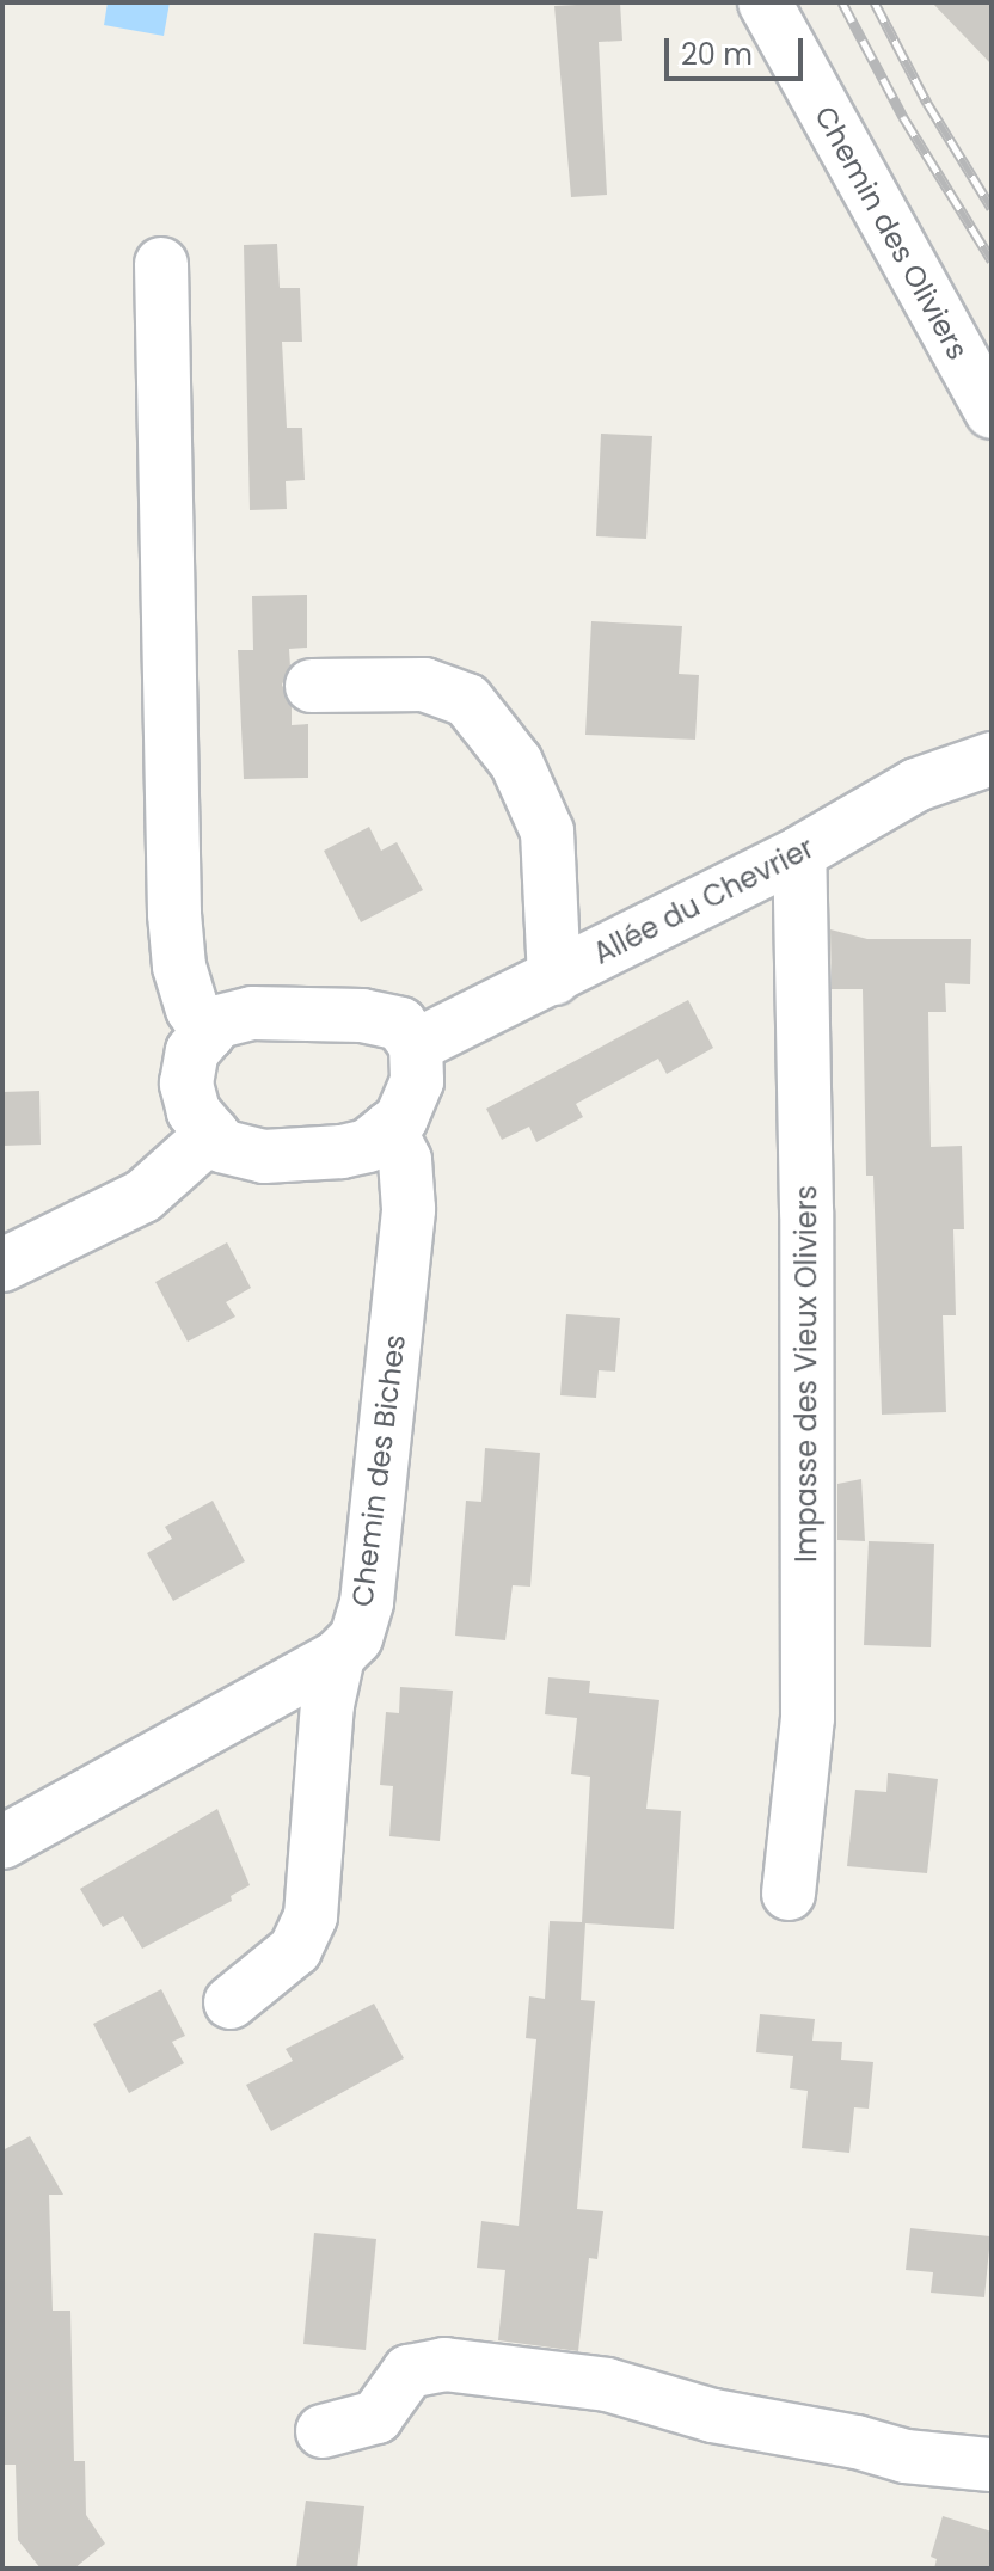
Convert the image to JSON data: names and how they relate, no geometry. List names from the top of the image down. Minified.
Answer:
{"streets":{"street":["Chemin des Oliviers","Allée du Chevrier","Impasse des Vieux Oliviers","Chemin des Biches"]},"crossings":[["Allée du Chevrier","Impasse des Vieux Oliviers"],["Allée du Chevrier","Chemin des Biches"]],"scale_bar":"20 m"}
